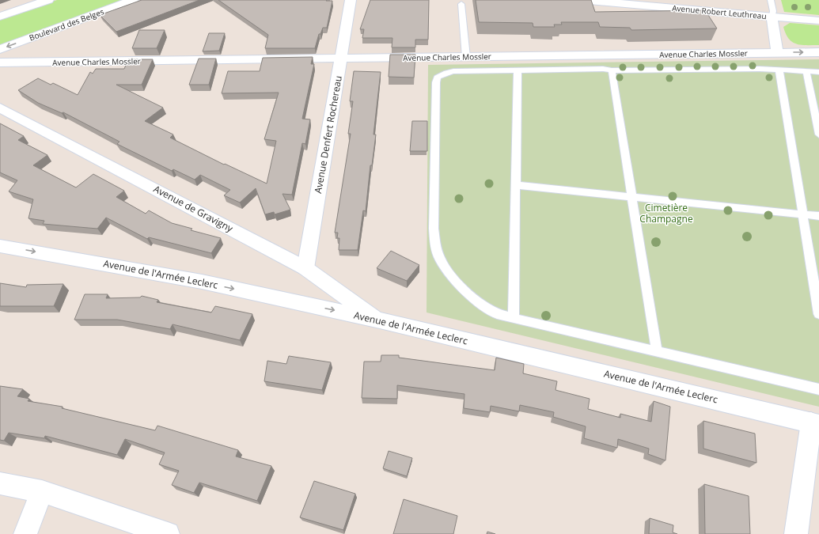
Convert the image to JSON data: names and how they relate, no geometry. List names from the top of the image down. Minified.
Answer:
{"streets":{"street":["Avenue Robert Leuthreau","Boulevard des Belges","Avenue Charles Mossler","Avenue Denfert Rochereau","Avenue de Gravigny","Avenue de l'Armée Leclerc"]},"crossings":[["Avenue Charles Mossler","Avenue Denfert Rochereau"],["Avenue Denfert Rochereau","Avenue de Gravigny"],["Avenue de Gravigny","Avenue de l'Armée Leclerc"]],"one_way":["Avenue de l'Armée Leclerc"],"parks":["Cimetière Champagne"]}
